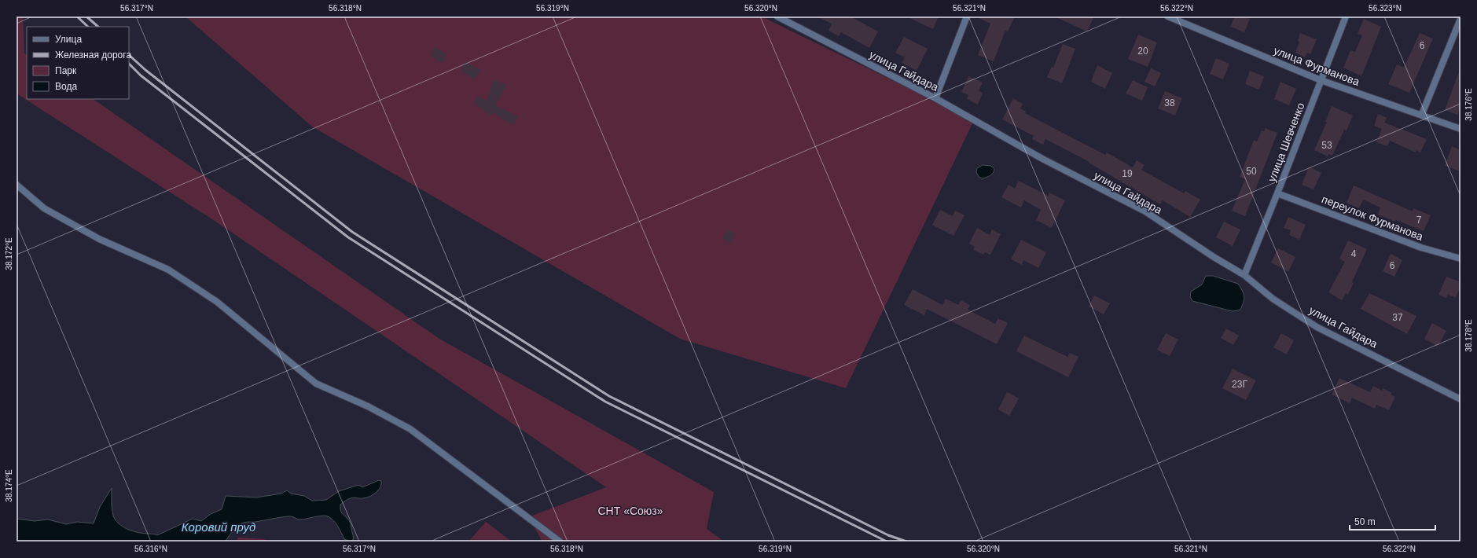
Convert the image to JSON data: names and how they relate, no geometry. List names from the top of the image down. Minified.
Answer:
{"streets":{"street":["улица Фурманова","улица Гайдара","улица Шевченко","переулок Фурманова"]},"crossings":[["улица Фурманова","улица Шевченко"],["улица Гайдара","улица Шевченко"],["улица Шевченко","переулок Фурманова"]],"water":["Коровий пруд"],"parks":["СНТ «Союз»"],"house_numbers":["6","20","38","53","50","19","7","4","6","37","23Г"],"legend":["Улица","Железная дорога","Парк","Вода"],"scale_bar":"50 m","coordinates":["56.317°N","56.318°N","56.319°N","56.320°N","56.321°N","56.322°N","56.323°N","38.176°E","38.172°E","38.178°E","38.174°E","56.316°N"]}
